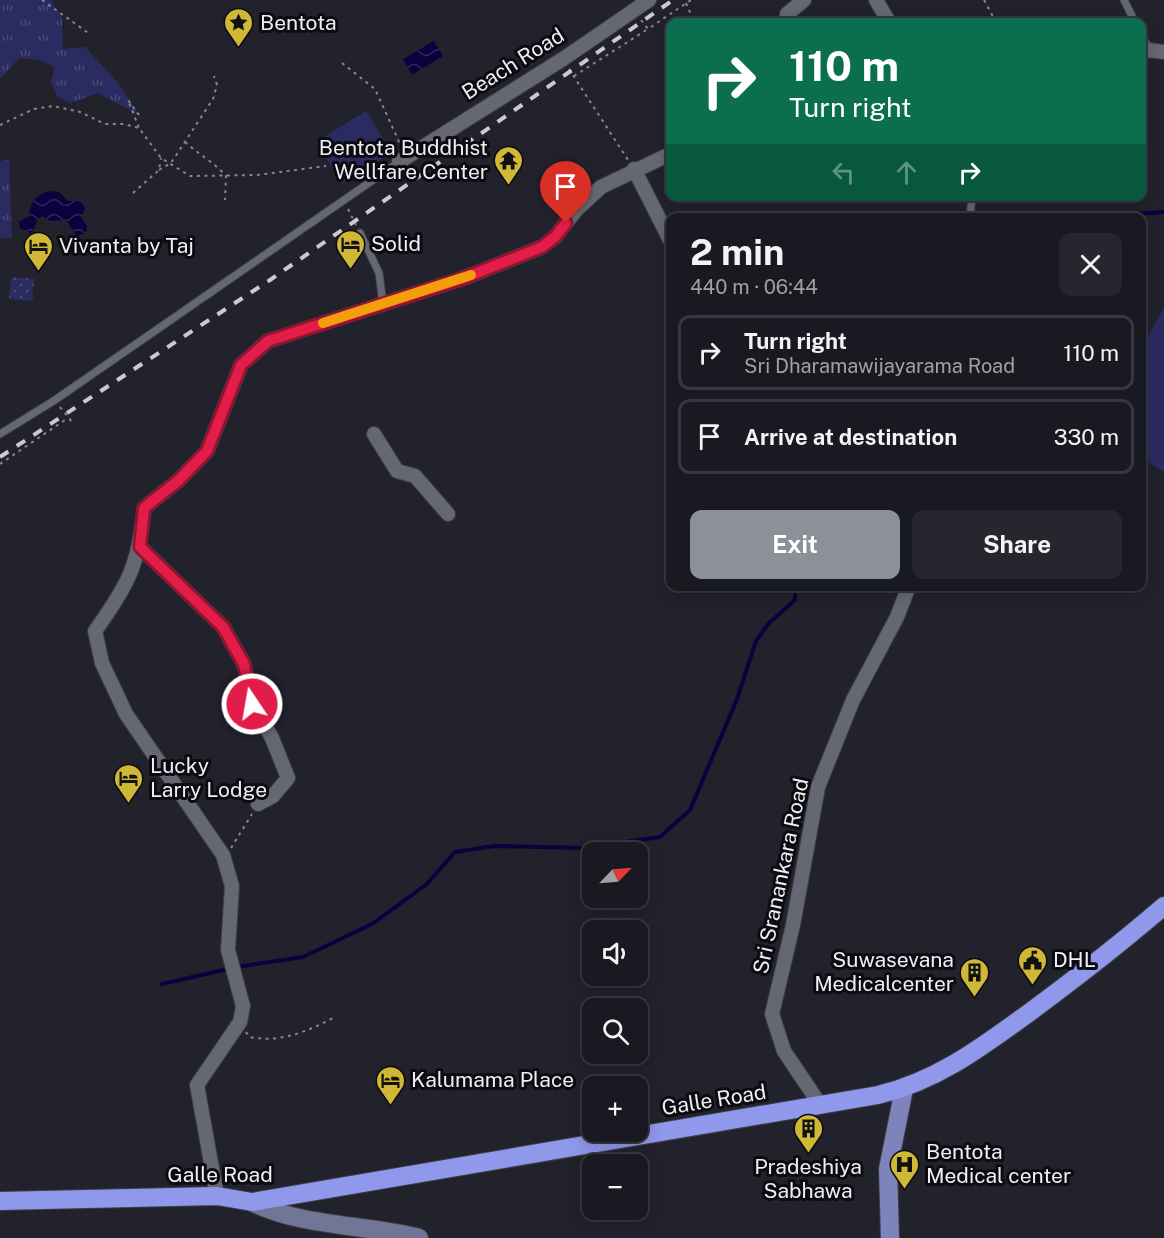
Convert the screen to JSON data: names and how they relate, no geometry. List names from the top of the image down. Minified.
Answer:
{"streets":{"highway":["Galle Road"],"street":["Beach Road","Sri Sranankara Road"]},"crossings":[["Sri Sranankara Road","Galle Road"]],"places":{"place":["Bentota"],"temple":["Bentota Buddhist Wellfare Center"],"hotel":["Solid","Vivanta by Taj","Lucky Larry Lodge","Kalumama Place"],"public building":["DHL"],"building":["Suwasevana Medicalcenter","Pradeshiya Sabhawa"],"hospital":["Bentota Medical center"]},"north":"top right","page":{"turn":["110 m","Turn right"],"heading":["2 min","440 m · 06:44"],"list":[{"name":"Turn right","note":"Sri Dharamawijayarama Road","value":"110 m"},{"name":"Arrive at destination","value":"330 m"}],"buttons":["Exit","Share"],"map_buttons":["+","−"]}}
